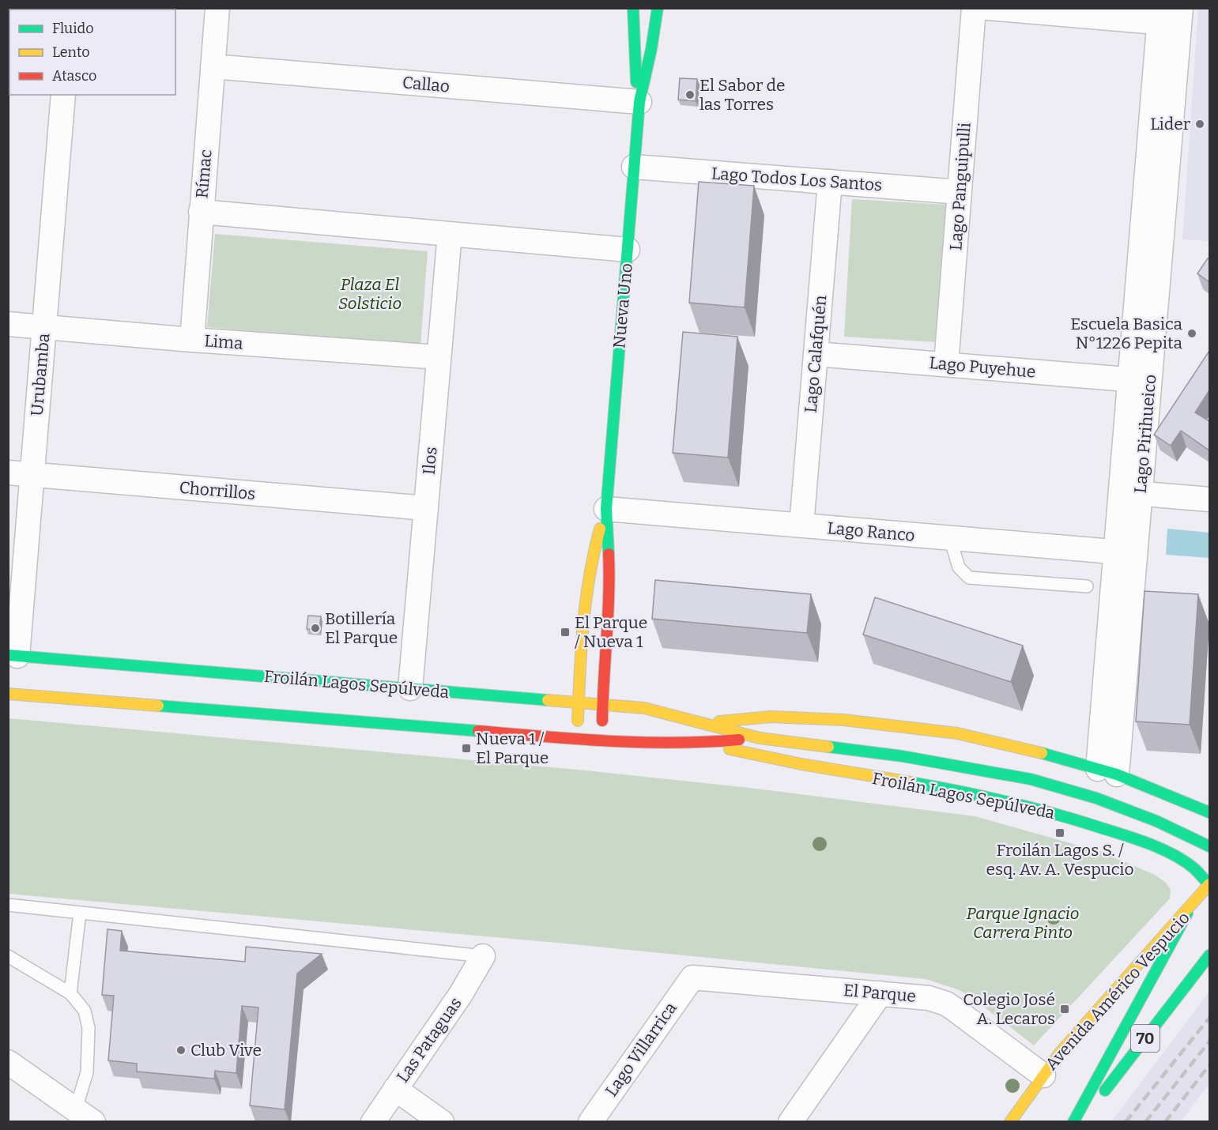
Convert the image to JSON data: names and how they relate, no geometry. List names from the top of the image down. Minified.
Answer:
{"streets":{"main road":["Nueva Uno","Froilán Lagos Sepúlveda","Avenida Américo Vespucio","70"],"street":["Callao","Rímac","Lago Todos Los Santos","Lago Panguipulli","Lima","Lago Calafquén","Lago Puyehue","Urubamba","Lago Pirihueico","Ilos","Chorrillos","Lago Ranco","El Parque","Las Pataguas","Lago Villarrica"]},"crossings":[["Callao","Rímac"],["Callao","Nueva Uno"],["Rímac","Lima"],["Lago Todos Los Santos","Lago Panguipulli"],["Lago Todos Los Santos","Nueva Uno"],["Lago Todos Los Santos","Lago Calafquén"],["Lago Panguipulli","Lago Puyehue"],["Nueva Uno","Lago Ranco"],["Nueva Uno","Froilán Lagos Sepúlveda"],["Lima","Urubamba"],["Lima","Ilos"],["Lago Calafquén","Lago Puyehue"],["Lago Calafquén","Lago Ranco"],["Lago Puyehue","Lago Pirihueico"],["Urubamba","Chorrillos"],["Urubamba","Froilán Lagos Sepúlveda"],["Lago Pirihueico","Lago Ranco"],["Lago Pirihueico","Froilán Lagos Sepúlveda"],["Ilos","Chorrillos"],["Ilos","Froilán Lagos Sepúlveda"],["Froilán Lagos Sepúlveda","Avenida Américo Vespucio"],["Avenida Américo Vespucio","El Parque"],["El Parque","Lago Villarrica"]],"parks":["Plaza El Solsticio","Parque Ignacio Carrera Pinto"],"places":{"other":["El Sabor de las Torres","Lider","Escuela Basica N°1226 Pepita","Botillería El Parque","Club Vive"],"transit":["El Parque / Nueva 1","Nueva 1 / El Parque","Froilán Lagos S. / esq. Av. A. Vespucio","Colegio José A. Lecaros"]},"legend":["Fluido","Lento","Atasco"]}
